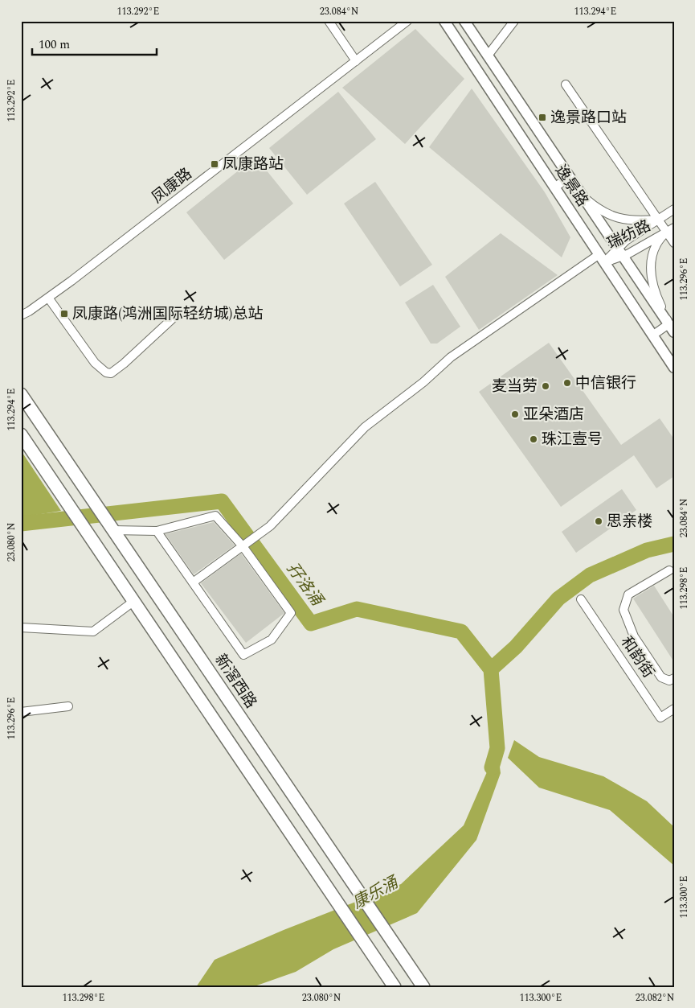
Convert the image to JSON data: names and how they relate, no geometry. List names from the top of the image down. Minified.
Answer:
{"streets":{"highway":["新滘西路"],"main road":["逸景路"],"street":["凤康路","瑞纺路","和韵街"]},"crossings":[["逸景路","瑞纺路"]],"water":["孖洛涌","康乐涌"],"places":{"transit":["逸景路口站","凤康路站","凤康路(鸿洲国际轻纺城)总站"],"other":["中信银行","麦当劳","亚朵酒店","珠江壹号","思亲楼"]},"scale_bar":"100 m","coordinates":["113.292°E","23.084°N","113.294°E","113.296°E","23.080°N","113.298°E","113.300°E","23.082°N"]}
